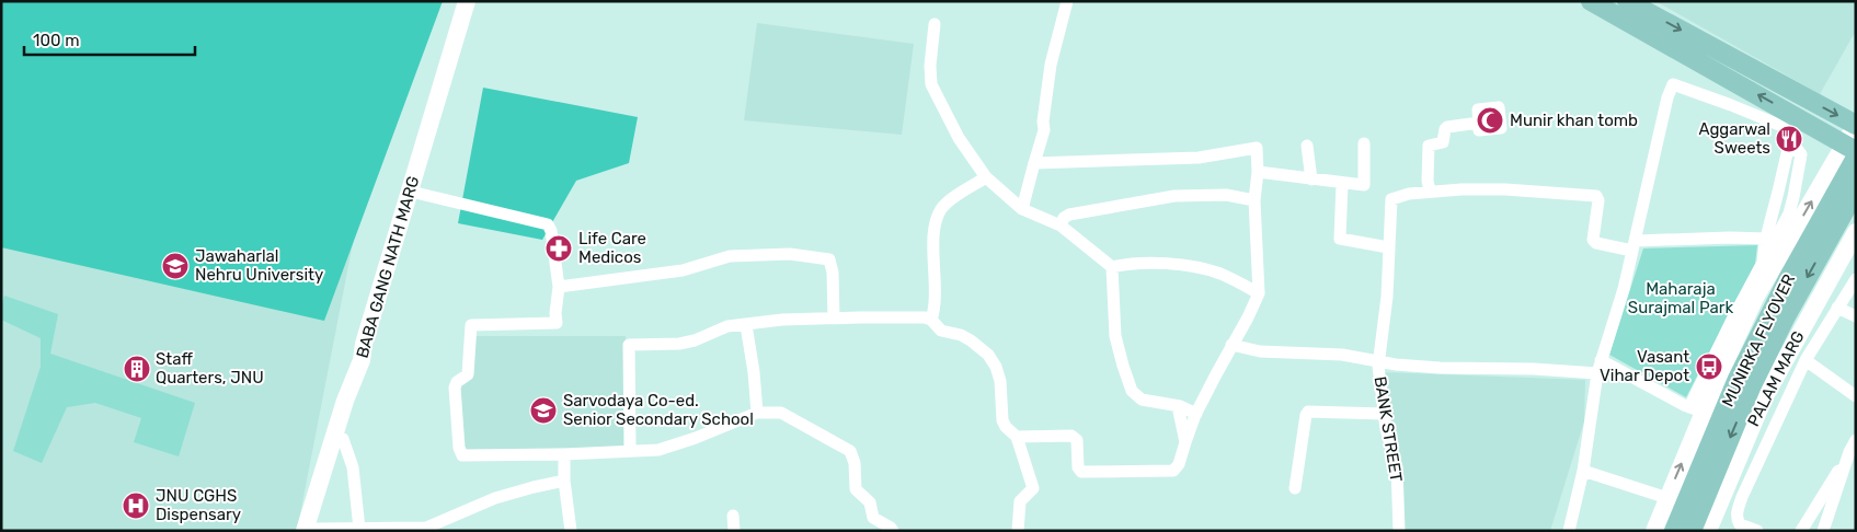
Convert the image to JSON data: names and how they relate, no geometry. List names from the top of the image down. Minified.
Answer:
{"streets":{"main road":["MUNIRKA FLYOVER"],"street":["BABA GANG NATH MARG","PALAM MARG","BANK STREET"]},"parks":["Maharaja Surajmal Park"],"places":{"mosque":["Munir khan tomb"],"restaurant":["Aggarwal Sweets"],"pharmacy":["Life Care Medicos"],"school or university":["Jawaharlal Nehru University","Sarvodaya Co-ed. Senior Secondary School"],"bus stop":["Vasant Vihar Depot"],"building":["Staff Quarters, JNU"],"hospital":["JNU CGHS Dispensary"]},"scale_bar":"100 m"}
